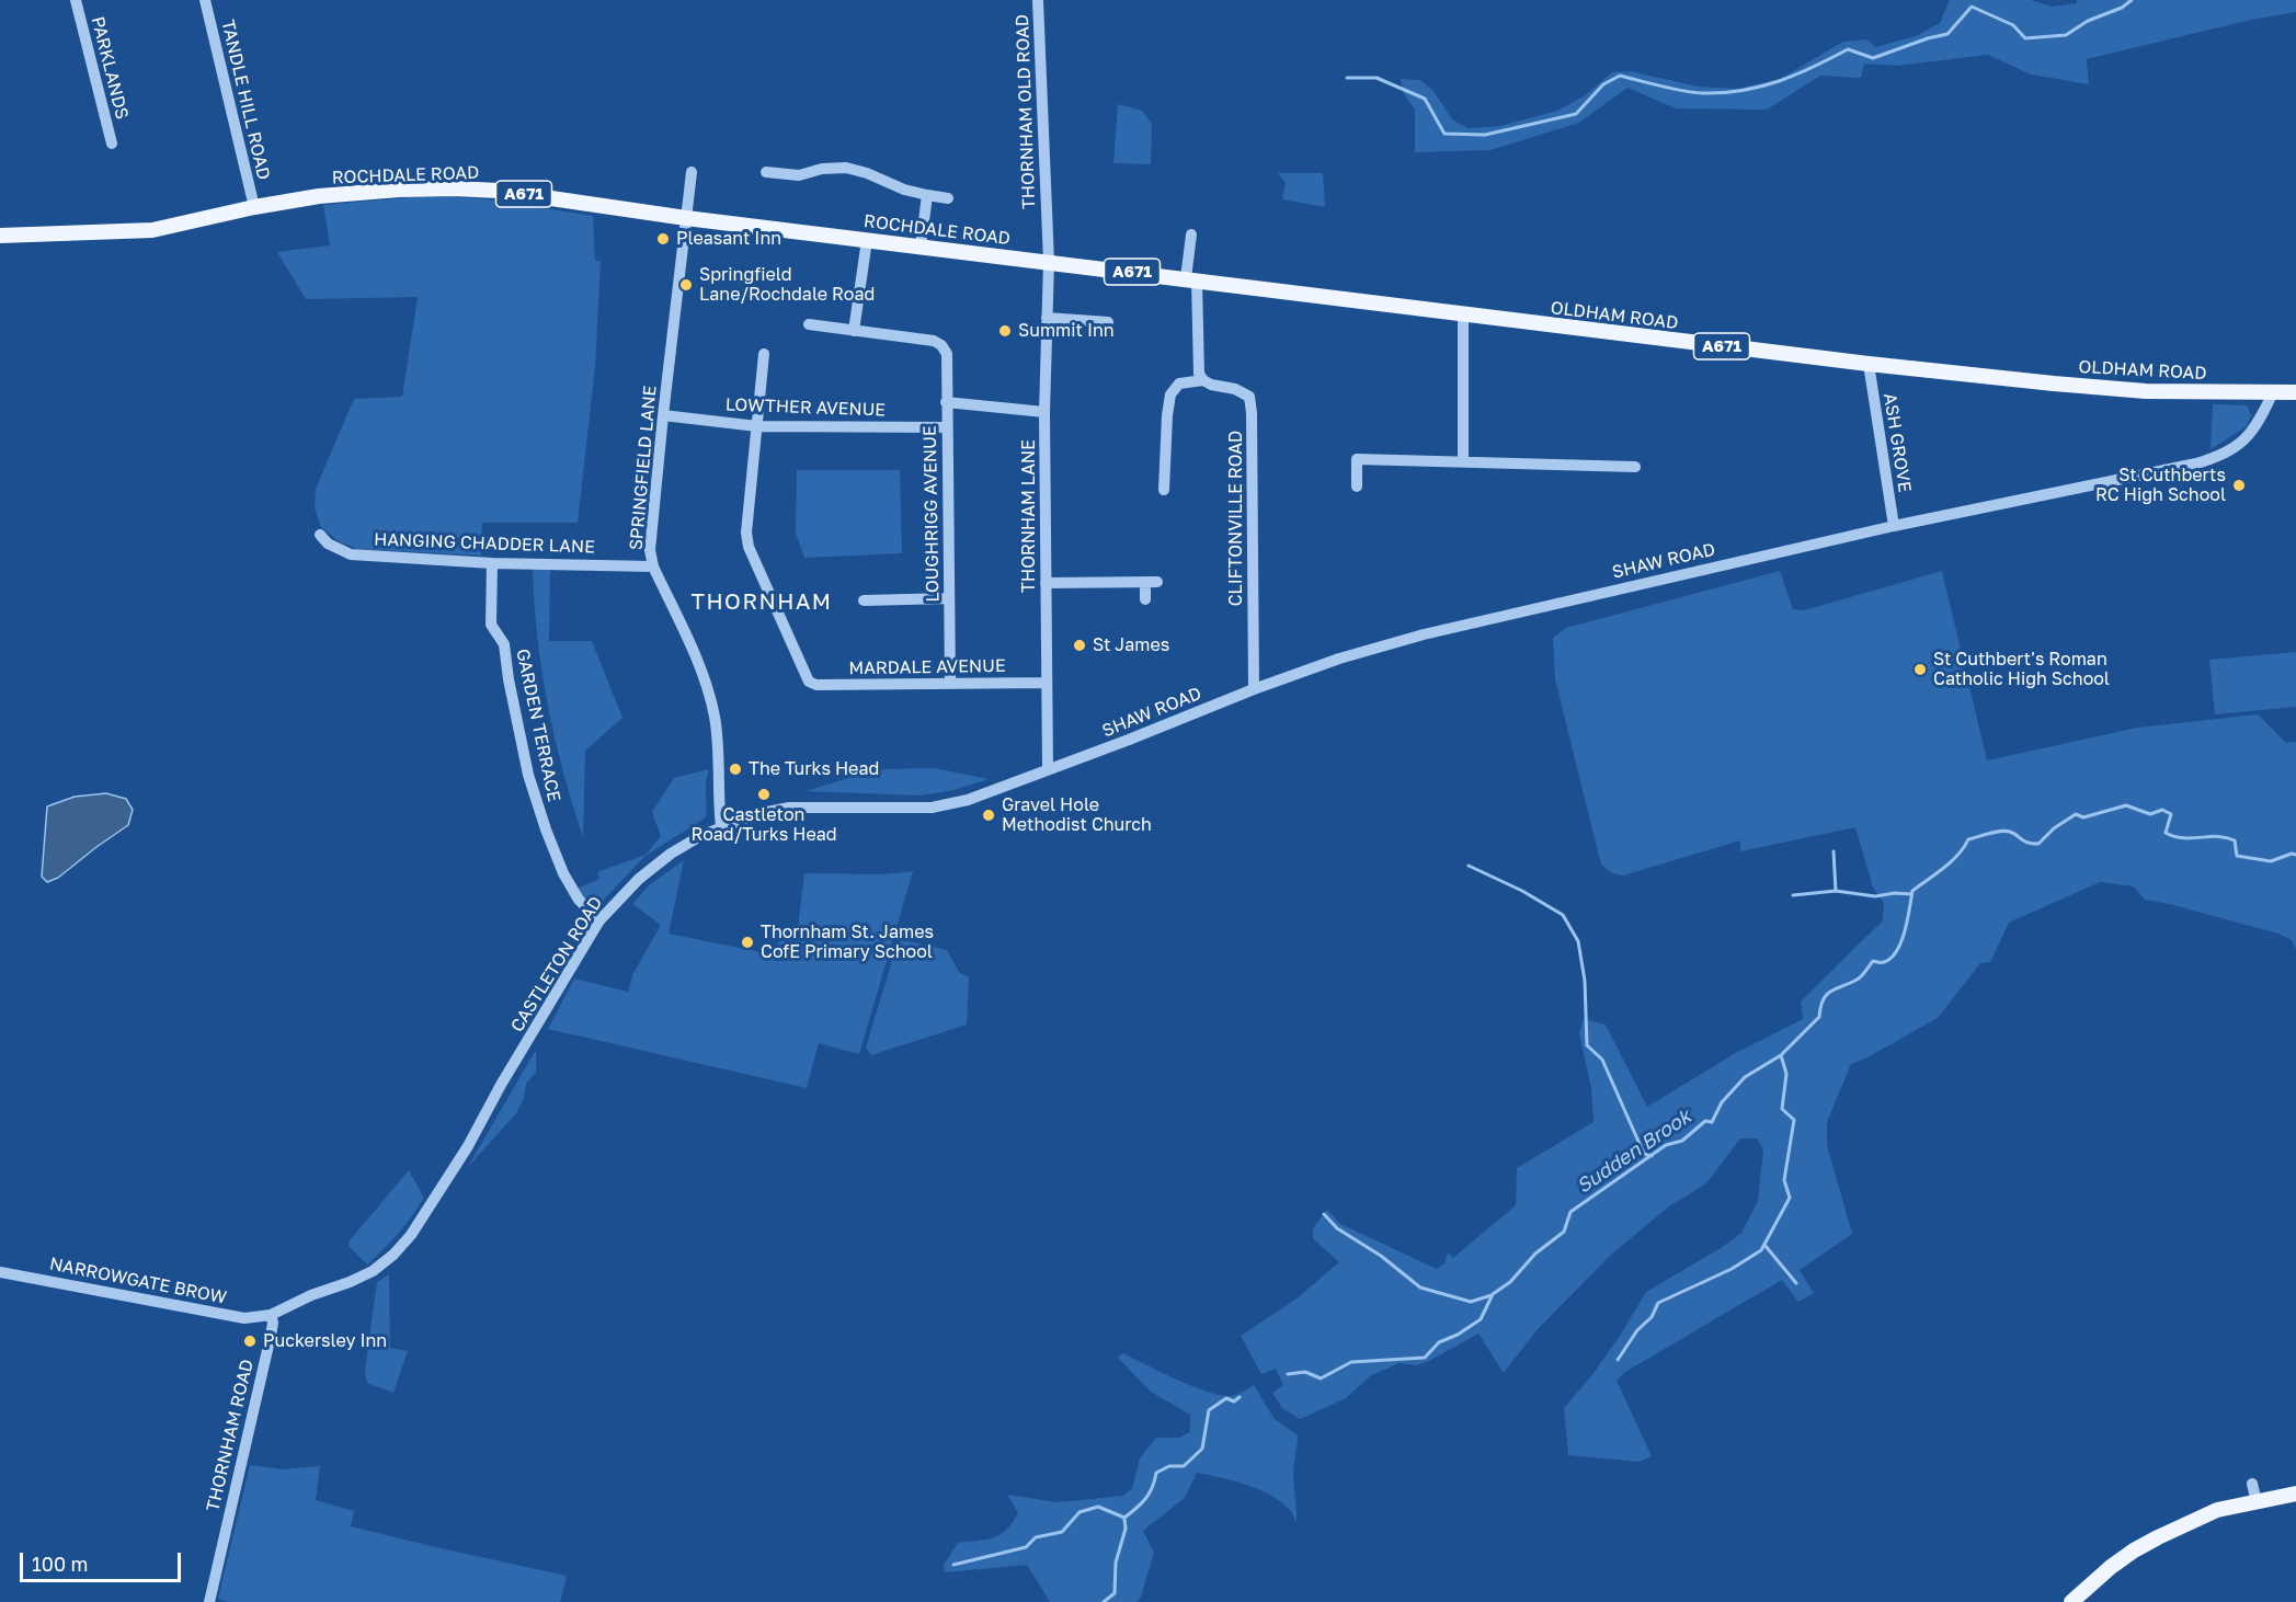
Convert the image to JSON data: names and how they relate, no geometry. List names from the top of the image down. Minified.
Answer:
{"streets":{"main road":["ROCHDALE ROAD","A671","OLDHAM ROAD"],"street":["PARKLANDS","TANDLE HILL ROAD","THORNHAM OLD ROAD","LOWTHER AVENUE","ASH GROVE","SPRINGFIELD LANE","LOUGHRIGG AVENUE","THORNHAM LANE","CLIFTONVILLE ROAD","HANGING CHADDER LANE","SHAW ROAD","MARDALE AVENUE","GARDEN TERRACE","CASTLETON ROAD","NARROWGATE BROW","THORNHAM ROAD"]},"crossings":[["TANDLE HILL ROAD","ROCHDALE ROAD"],["THORNHAM OLD ROAD","ROCHDALE ROAD"],["THORNHAM OLD ROAD","OLDHAM ROAD"],["THORNHAM OLD ROAD","THORNHAM LANE"],["ROCHDALE ROAD","OLDHAM ROAD"],["ROCHDALE ROAD","SPRINGFIELD LANE"],["ROCHDALE ROAD","THORNHAM LANE"],["OLDHAM ROAD","ASH GROVE"],["OLDHAM ROAD","THORNHAM LANE"],["OLDHAM ROAD","SHAW ROAD"],["LOWTHER AVENUE","SPRINGFIELD LANE"],["LOWTHER AVENUE","LOUGHRIGG AVENUE"],["LOWTHER AVENUE","MARDALE AVENUE"],["ASH GROVE","SHAW ROAD"],["SPRINGFIELD LANE","HANGING CHADDER LANE"],["SPRINGFIELD LANE","CASTLETON ROAD"],["LOUGHRIGG AVENUE","MARDALE AVENUE"],["THORNHAM LANE","SHAW ROAD"],["THORNHAM LANE","MARDALE AVENUE"],["THORNHAM LANE","CASTLETON ROAD"],["CLIFTONVILLE ROAD","SHAW ROAD"],["HANGING CHADDER LANE","GARDEN TERRACE"],["SHAW ROAD","CASTLETON ROAD"],["GARDEN TERRACE","CASTLETON ROAD"],["CASTLETON ROAD","NARROWGATE BROW"],["CASTLETON ROAD","THORNHAM ROAD"],["NARROWGATE BROW","THORNHAM ROAD"]],"districts":["THORNHAM"],"water":["Sudden Brook"],"places":["Pleasant Inn","Springfield Lane/Rochdale Road","Summit Inn","St Cuthberts RC High School","St James","St Cuthbert's Roman Catholic High School","The Turks Head","Castleton Road/Turks Head","Gravel Hole Methodist Church","Thornham St. James CofE Primary School","Puckersley Inn"],"scale_bar":"100 m"}
